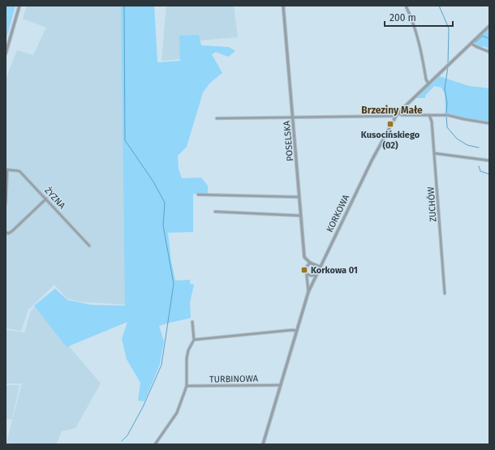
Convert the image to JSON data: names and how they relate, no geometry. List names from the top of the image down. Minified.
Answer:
{"streets":{"street":["POSELSKA","ŻYZNA","ZUCHÓW","KORKOWA","TURBINOWA"]},"crossings":[["POSELSKA","KORKOWA"],["KORKOWA","TURBINOWA"]],"districts":["Brzeziny Małe"],"places":{"transit":["Kusocińskiego (02)","Korkowa 01"]},"scale_bar":"200 m"}
